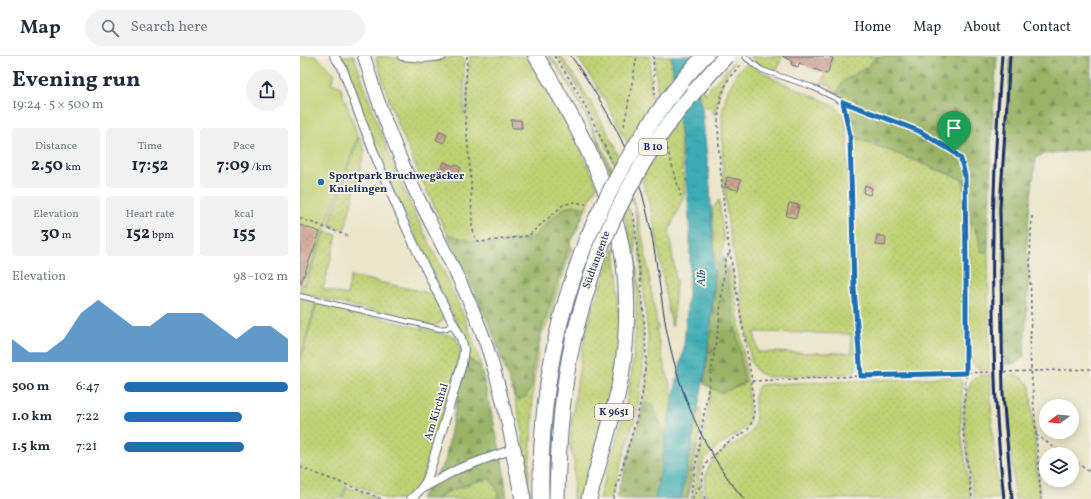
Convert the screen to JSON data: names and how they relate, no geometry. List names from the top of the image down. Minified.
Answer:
{"streets":{"highway":["B 10","Südtangente","K 9651"],"street":["Am Kirchtal"]},"water":["Alb"],"places":["Sportpark Bruchwegäcker Knielingen"],"north":"left","page":{"header":"Map","search":"Search here","nav":["Home","Map","About","Contact"],"heading":["Evening run","19:24 · 5 × 500 m"],"stats":[["Distance","2.50 km"],["Time","17:52"],["Pace","7:09 /km"],["Elevation","30 m"],["Heart rate","152 bpm"],["kcal","155"]],"chart":["Elevation","98–102 m"],"list":[{"name":"500 m","note":"6:47"},{"name":"1.0 km","note":"7:22"},{"name":"1.5 km","note":"7:21"}]}}
